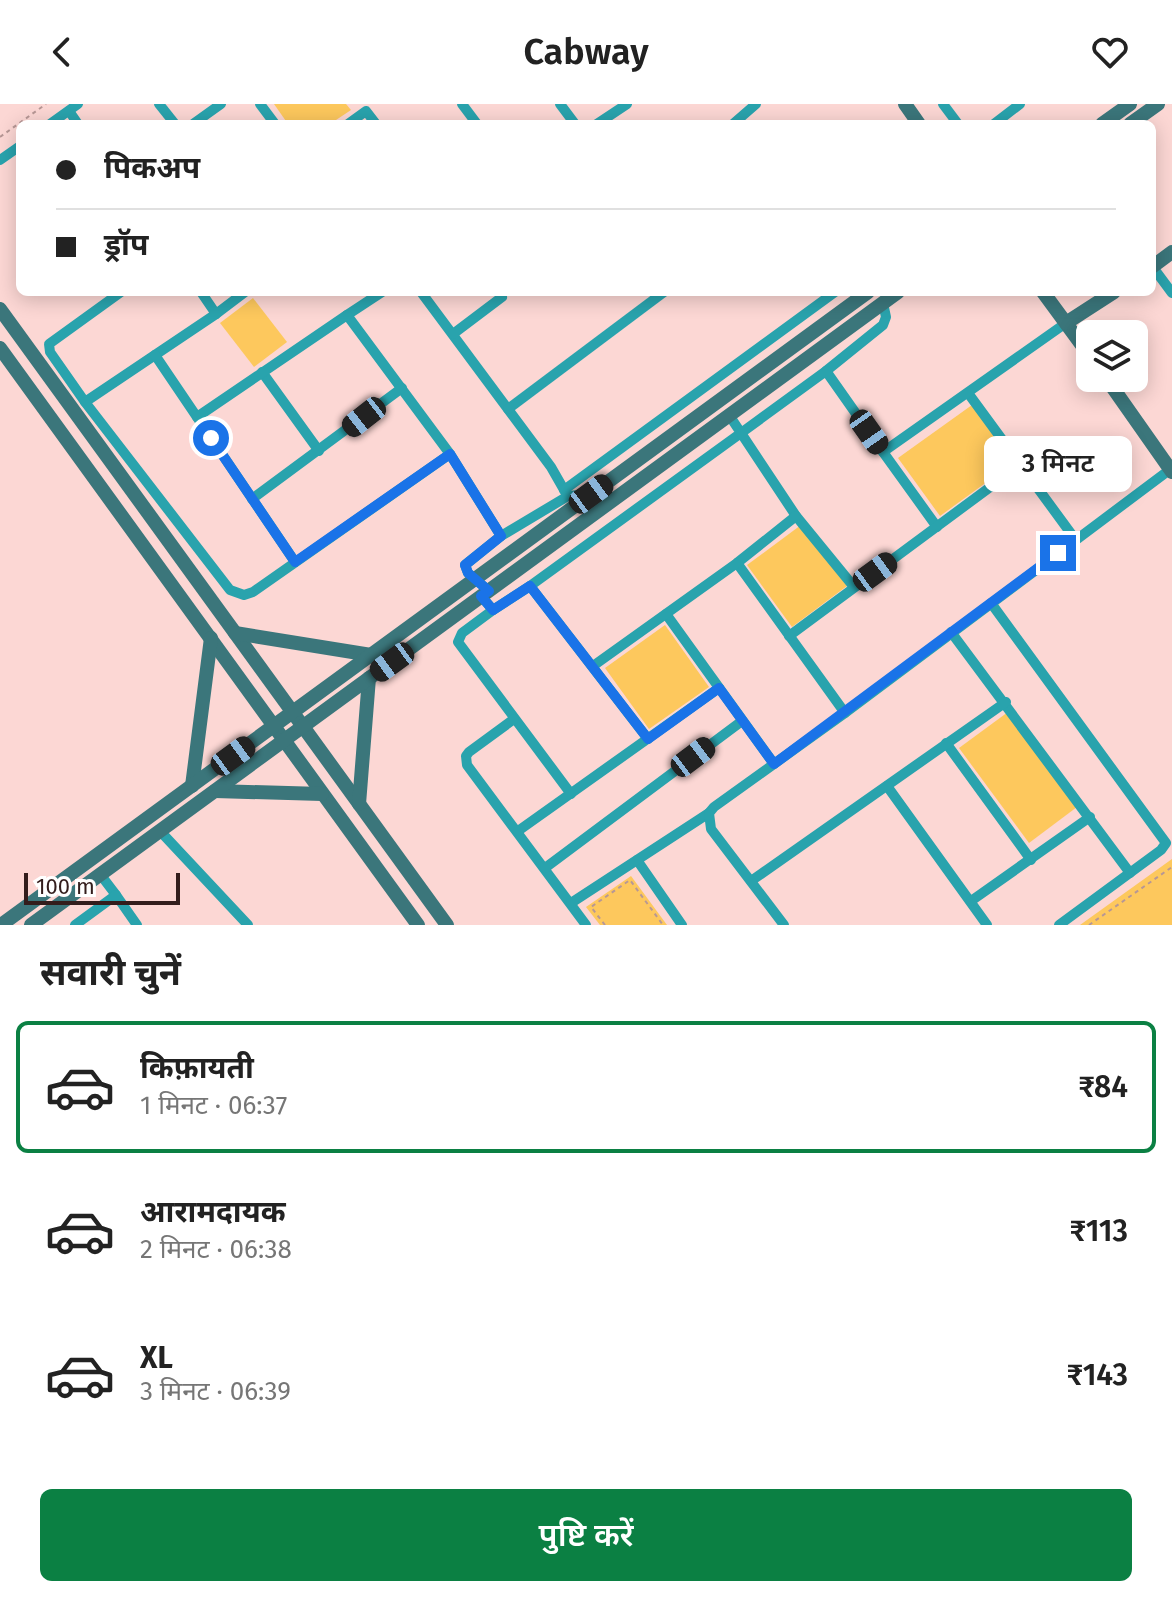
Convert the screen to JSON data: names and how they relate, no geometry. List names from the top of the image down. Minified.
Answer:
{"scale_bar":"100 m","page":{"header":"Cabway","banner":["पिकअप","ड्रॉप"],"bubble":"3 मिनट","scale":"100 m","heading":"सवारी चुनें","list":[{"name":"किफ़ायती","note":"1 मिनट · 06:37","value":"₹84"},{"name":"आरामदायक","note":"2 मिनट · 06:38","value":"₹113"},{"name":"XL","note":"3 मिनट · 06:39","value":"₹143"}],"buttons":"पुष्टि करें"}}
